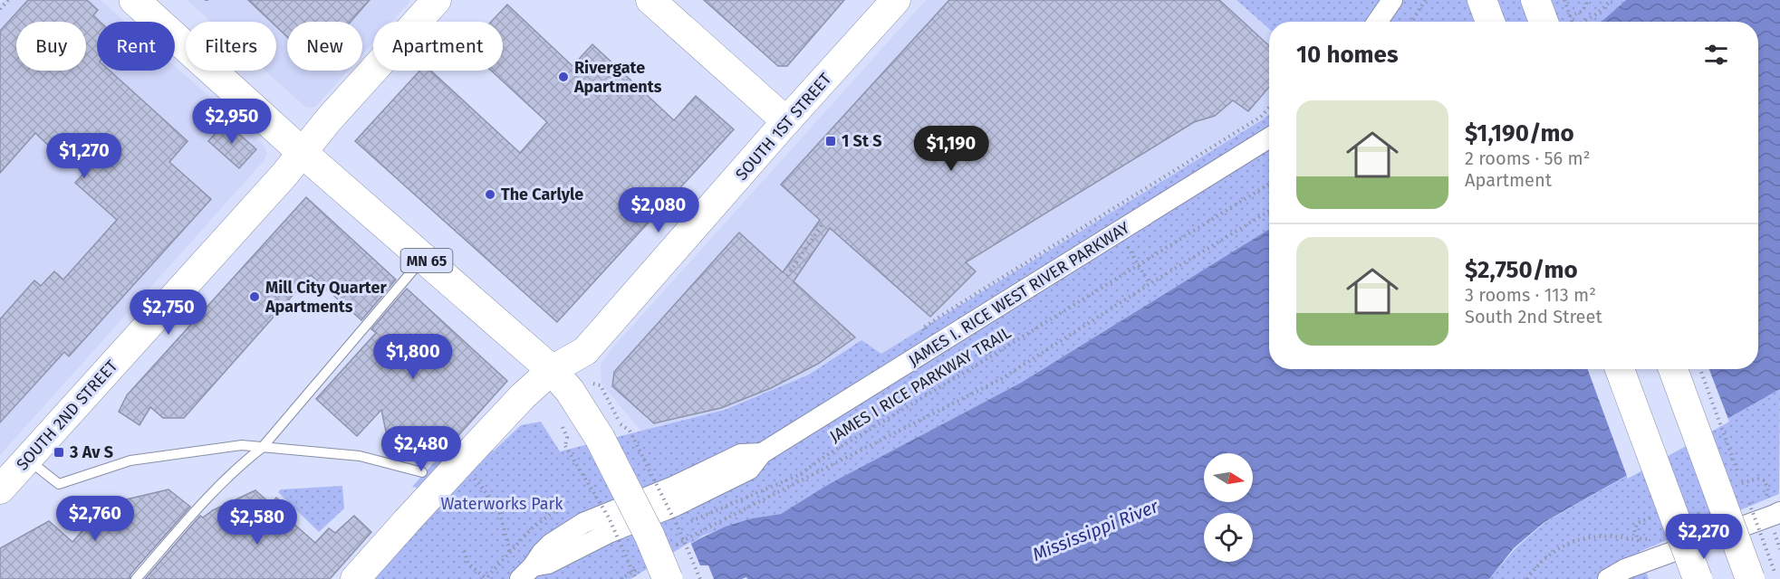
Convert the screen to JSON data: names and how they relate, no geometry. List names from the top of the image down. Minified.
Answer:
{"streets":{"main road":["MN 65"],"street":["SOUTH 1ST STREET","JAMES I. RICE WEST RIVER PARKWAY","SOUTH 2ND STREET"],"path":["JAMES I RICE PARKWAY TRAIL"]},"crossings":[["SOUTH 1ST STREET","MN 65"],["MN 65","SOUTH 2ND STREET"]],"water":["Mississippi River"],"parks":["Waterworks Park"],"places":{"other":["Rivergate Apartments","The Carlyle","Mill City Quarter Apartments"],"transit":["1 St S","3 Av S"]},"north":"right","page":{"chip":["Buy","Rent","Filters","New","Apartment"],"heading":"10 homes","list":[{"name":"$1,190/mo","note":"2 rooms · 56 m² · Apartment"},{"name":"$2,750/mo","note":"3 rooms · 113 m² · South 2nd Street"}],"price":["$2,950","$1,190","$1,270","$2,080","$2,750","$1,800","$2,480","$2,760","$2,580","$2,270"]}}
